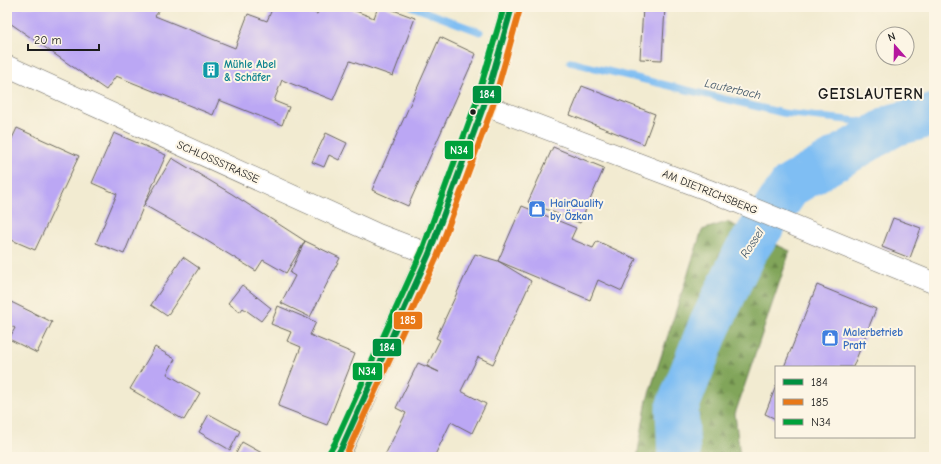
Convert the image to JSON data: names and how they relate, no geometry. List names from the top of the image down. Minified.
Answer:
{"streets":{"street":["SCHLOSSSTRASSE","AM DIETRICHSBERG"]},"districts":["GEISLAUTERN"],"water":["Lauterbach","Rossel"],"places":{"building":["Mühle Abel & Schäfer"],"shop":["HairQuality by Özkan","Malerbetrieb Pratt"]},"lines":["transit line 184","transit line N34","transit line 185"],"legend":["184","185","N34"],"scale_bar":"20 m","north":"top"}
